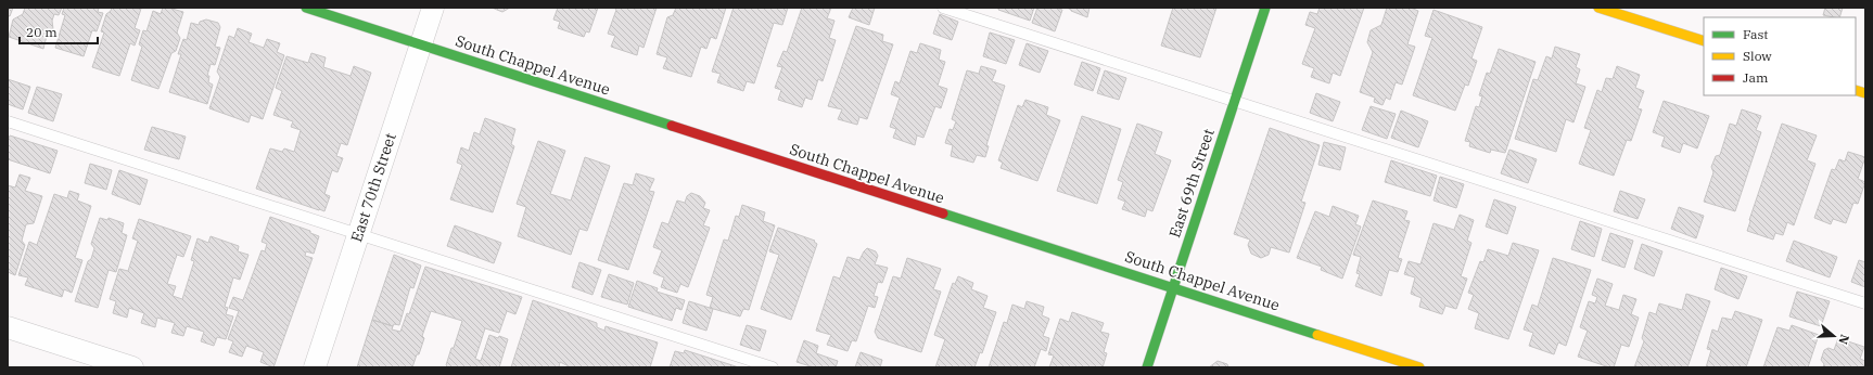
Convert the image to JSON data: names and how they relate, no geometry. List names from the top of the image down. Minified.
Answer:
{"streets":{"street":["South Chappel Avenue","East 69th Street","East 70th Street"]},"crossings":[["South Chappel Avenue","East 69th Street"],["South Chappel Avenue","East 70th Street"]],"legend":["Fast","Slow","Jam"],"scale_bar":"20 m","north":"right"}
